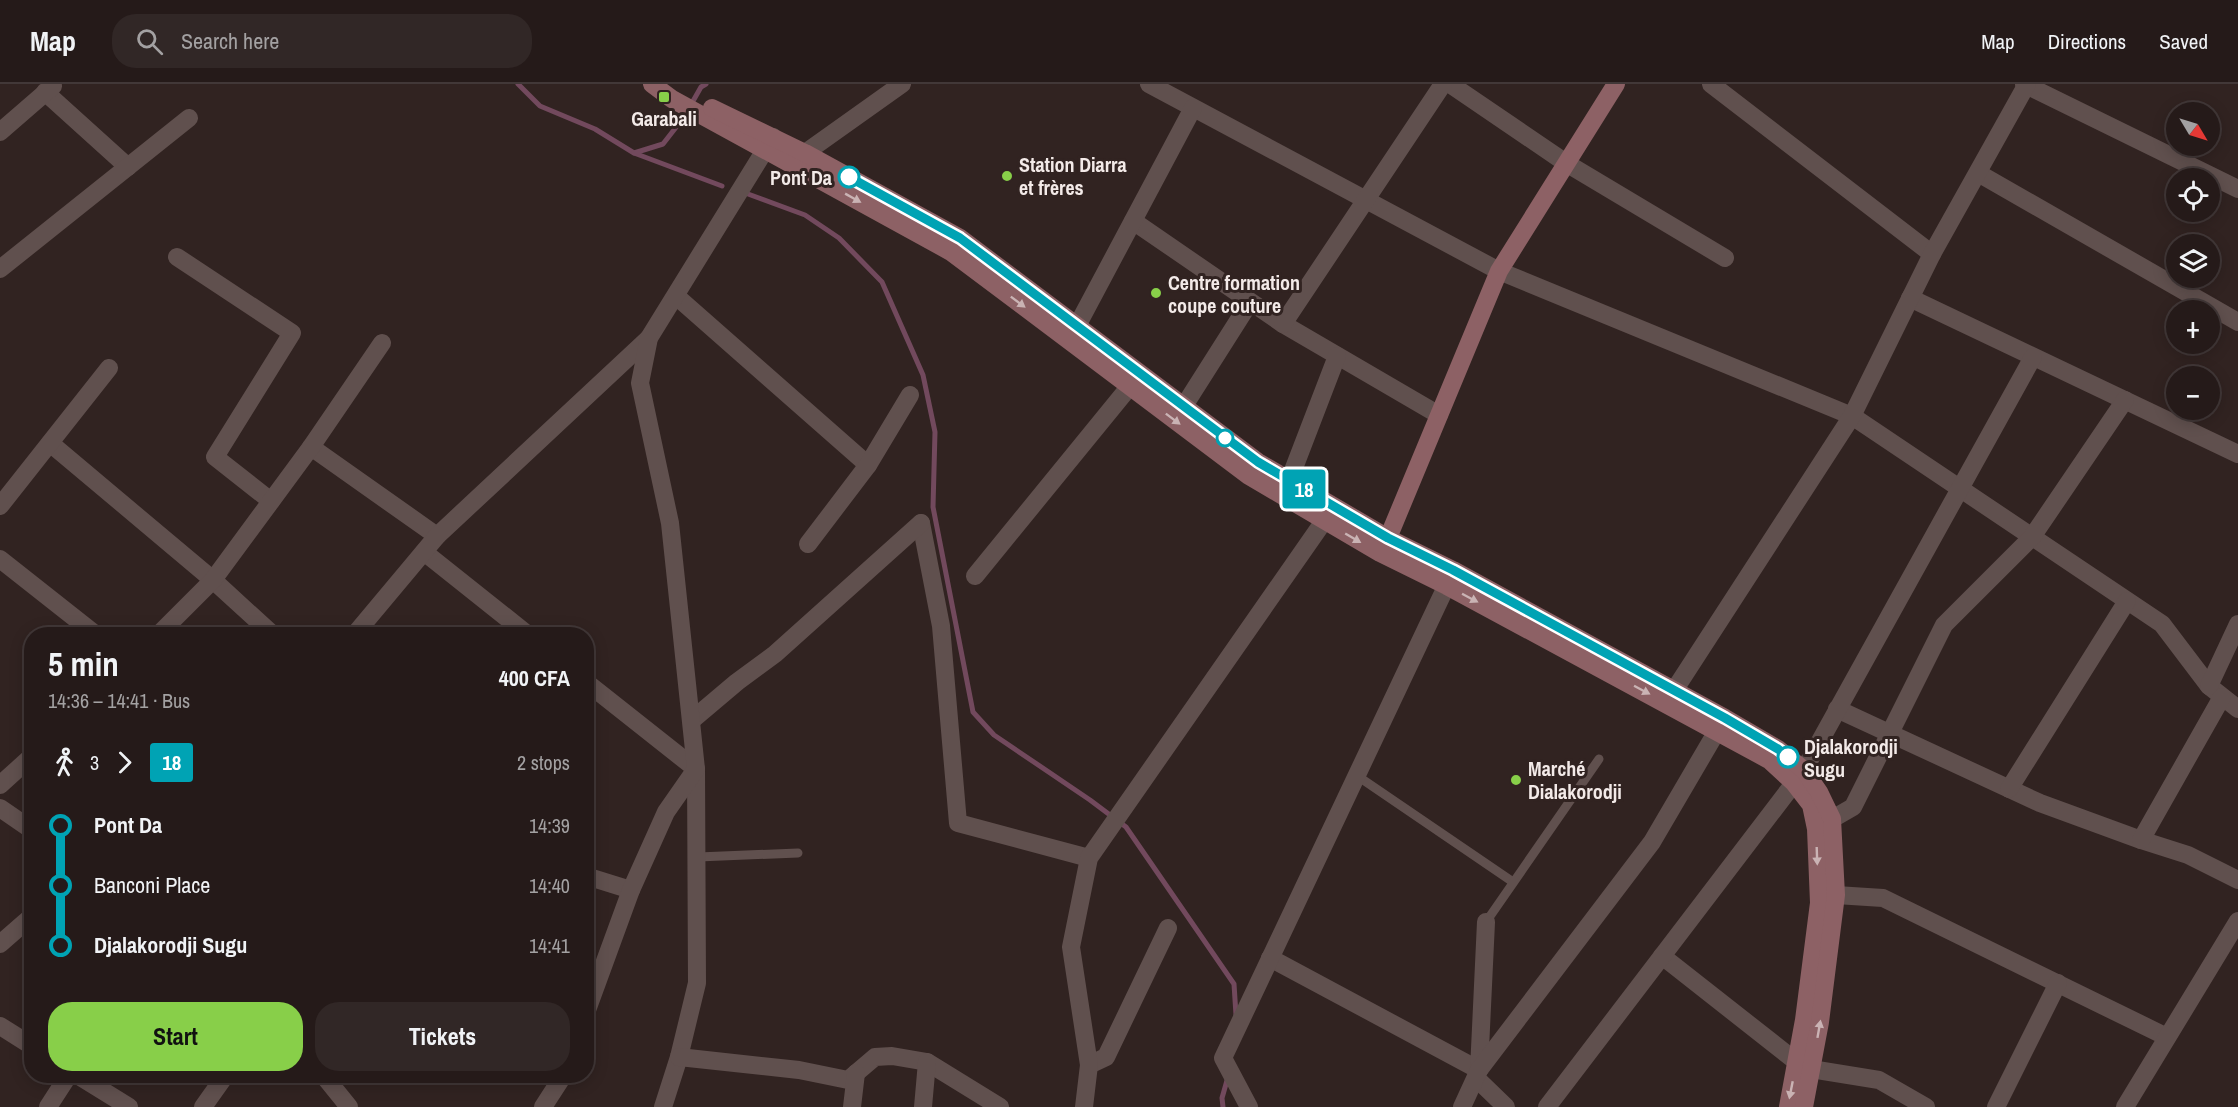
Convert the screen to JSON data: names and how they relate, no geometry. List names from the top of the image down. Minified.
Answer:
{"places":{"transit":["Garabali"],"other":["Station Diarra et frères","Pont Da","Centre formation coupe couture","Djalakorodji Sugu","Marché Dialakorodji"]},"lines":["bus line 18"],"north":"bottom right","page":{"header":"Map","search":"Search here","nav":["Map","Directions","Saved"],"on_map":"18","map_buttons":["+","−"],"heading":["5 min","14:36 – 14:41 · Bus","400 CFA"],"legs":["3","18","2 stops"],"list":[{"name":"Pont Da","value":"14:39"},{"name":"Banconi Place","value":"14:40"},{"name":"Djalakorodji Sugu","value":"14:41"}],"buttons":["Start","Tickets"]}}
